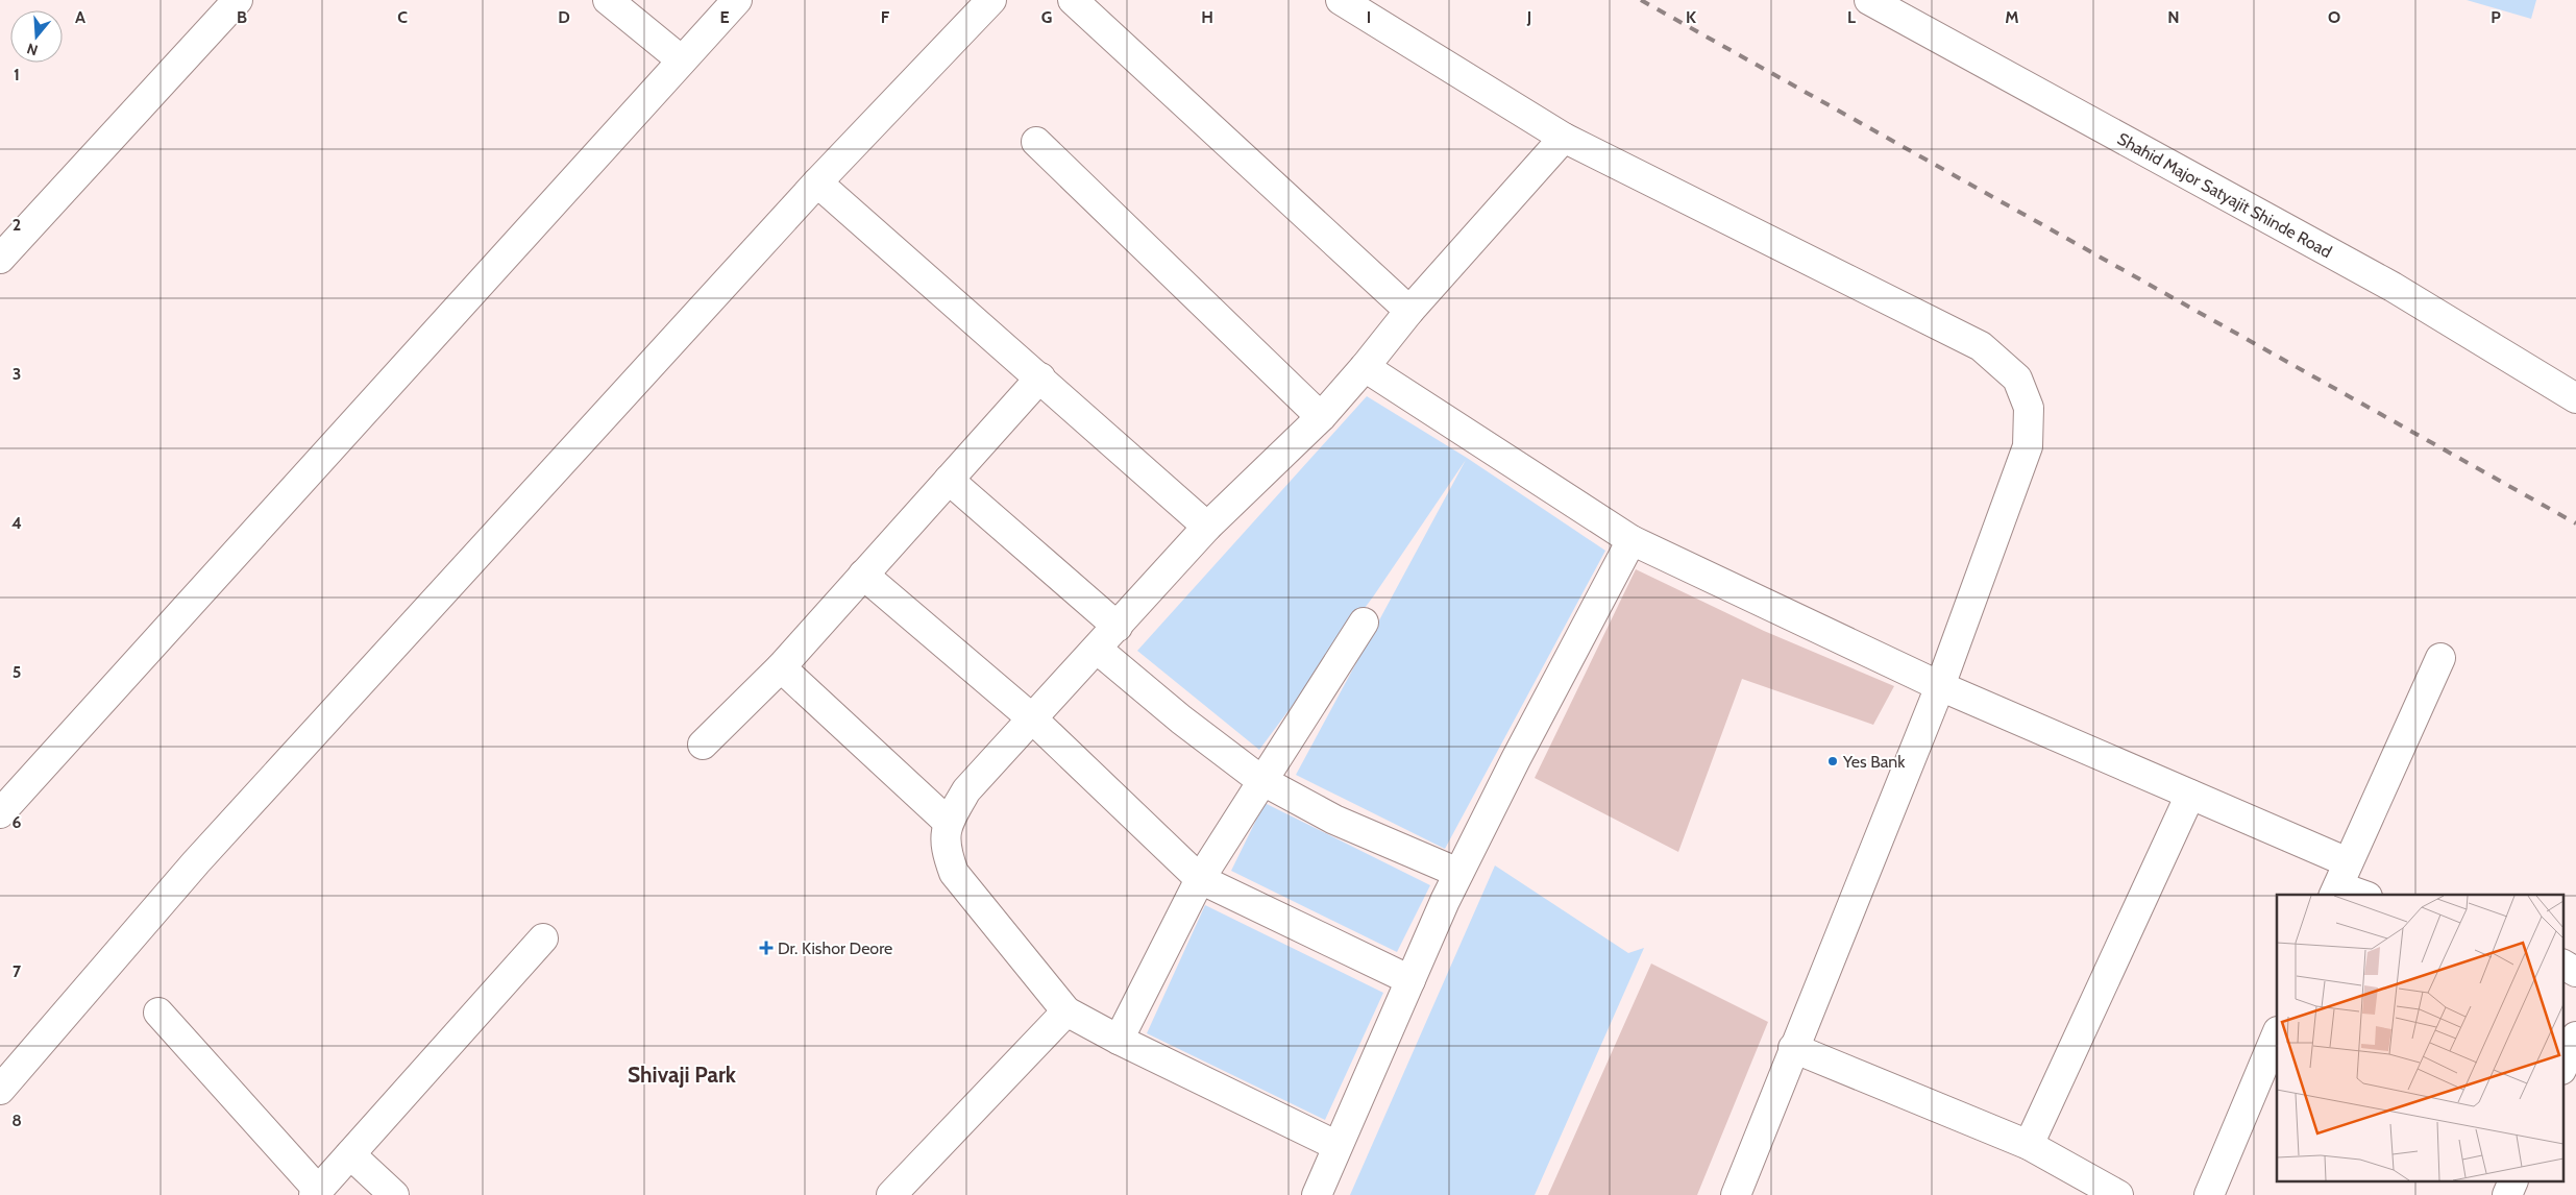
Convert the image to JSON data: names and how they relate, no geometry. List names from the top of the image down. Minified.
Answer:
{"streets":{"street":["Shahid Major Satyajit Shinde Road"]},"districts":["Shivaji Park"],"places":{"other":["Yes Bank"],"health":["Dr. Kishor Deore"]},"north":"bottom","grid":{"columns":["A","B","C","D","E","F","G","H","I","J","K","L","M","N","O","P"],"rows":["1","2","3","4","5","6","7","8"]}}
